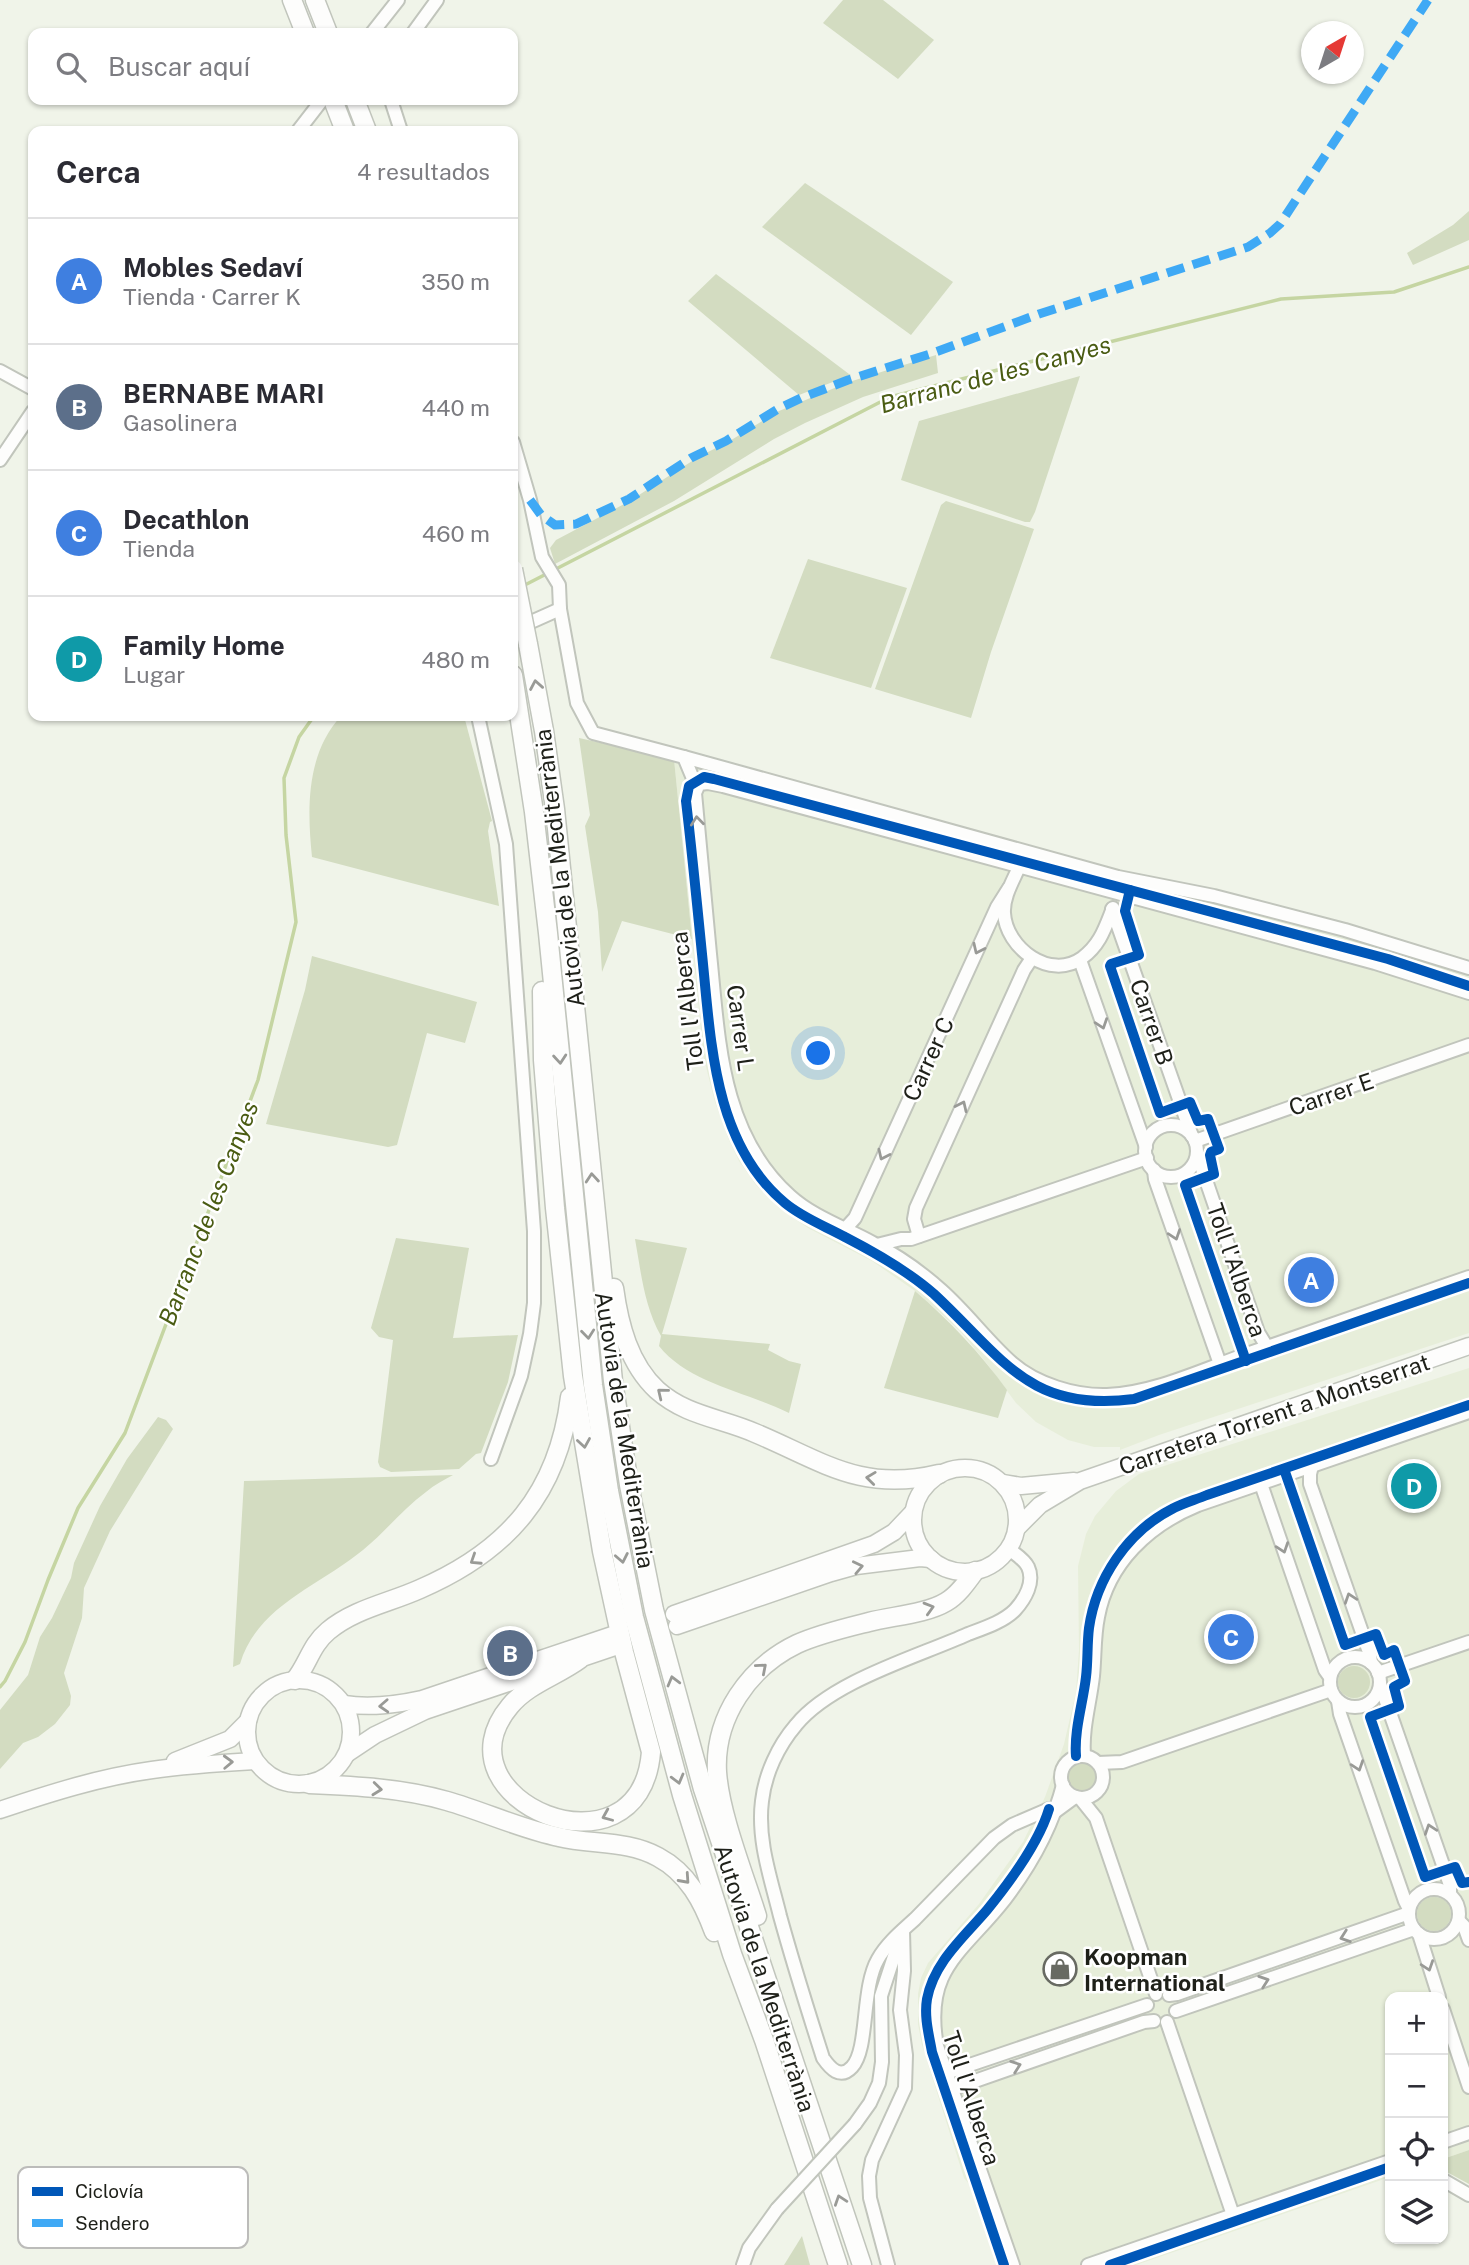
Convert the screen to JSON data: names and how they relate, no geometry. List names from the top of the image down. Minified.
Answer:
{"streets":{"highway":["Autovia de la Mediterrània"],"main road":["Carretera Torrent a Montserrat"],"street":["Carrer B","Carrer L","Carrer C","Carrer E"],"cycle path":["Toll l'Alberca"]},"crossings":[["Carrer B","Carrer L"],["Carrer B","Carrer C"],["Carrer B","Carrer E"],["Carrer L","Carrer C"]],"one_way":["Carrer L"],"water":["Barranc de les Canyes"],"places":{"shop":["Koopman International"]},"legend":["Ciclovía","Sendero"],"north":"top right","page":{"search":"Buscar aquí","heading":["Cerca","4 resultados"],"list":[{"mark":"A","name":"Mobles Sedaví","note":"Tienda · Carrer K","value":"350 m"},{"mark":"B","name":"BERNABE MARI","note":"Gasolinera","value":"440 m"},{"mark":"C","name":"Decathlon","note":"Tienda","value":"460 m"},{"mark":"D","name":"Family Home","note":"Lugar","value":"480 m"}],"pins":["A","D","C","B"],"map_buttons":["+","−"]}}
